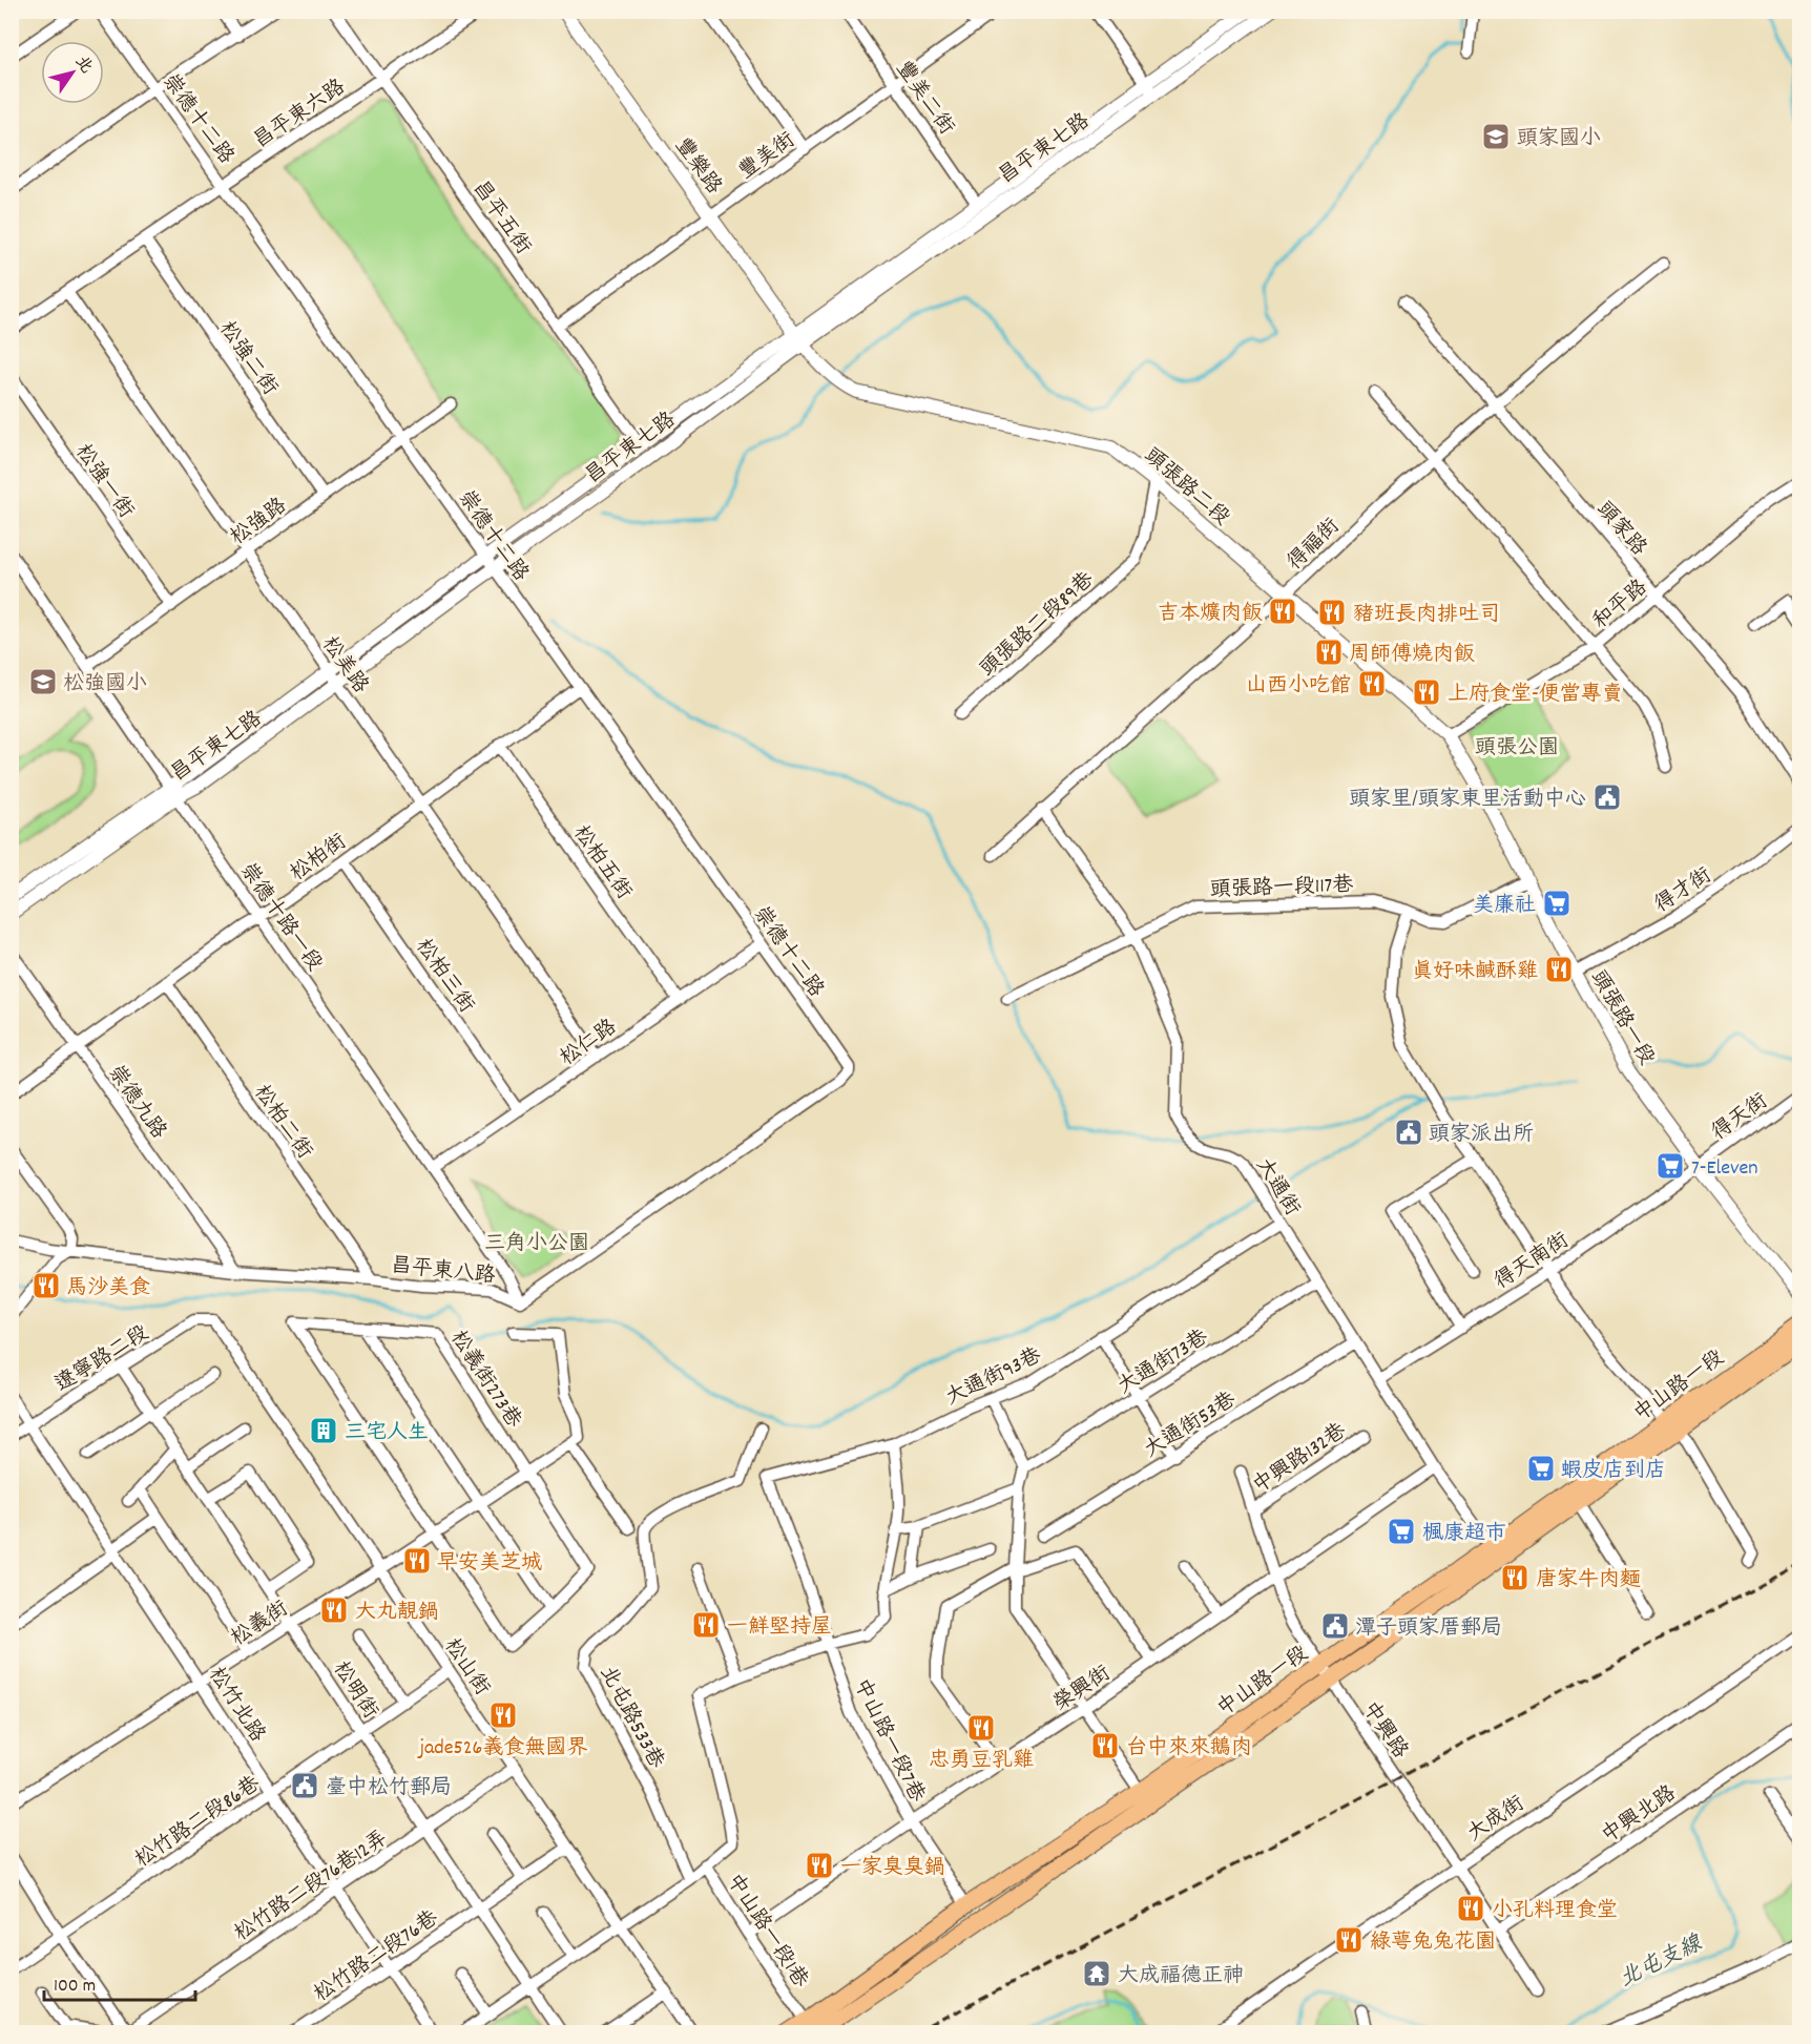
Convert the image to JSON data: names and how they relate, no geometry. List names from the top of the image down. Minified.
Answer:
{"streets":{"main road":["中山路一段"],"street":["豐美二街","昌平東六路","崇德十二路","昌平東七路","豐美街","豐樂路","昌平五街","松強二街","松強一街","頭張路二段","松強路","頭家路","得福街","和平路","頭張路二段89巷","松美路","松柏街","松柏五街","頭張路一段117巷","得才街","崇德十路一段","松柏三街","頭張路一段","松仁路","崇德九路","得天街","松柏二街","大通街","得天南街","昌平東八路","遼寧路二段","大通街73巷","大通街93巷","松義街273巷","大通街53巷","中興路132巷","松義街","松山街","榮興街","松明街","松竹北路","北屯路533巷","中興路","中山路一段7巷","中興北路","大成街","松竹路二段86巷","松竹路二段76巷12弄","中山路一段1巷","松竹路二段76巷"]},"crossings":[["豐美二街","昌平東七路"],["豐美二街","豐美街"],["昌平東六路","崇德十二路"],["昌平東六路","昌平五街"],["昌平東六路","松強二街"],["昌平東六路","松美路"],["崇德十二路","昌平東七路"],["崇德十二路","松強路"],["崇德十二路","松柏街"],["崇德十二路","松仁路"],["崇德十二路","昌平東八路"],["昌平東七路","豐樂路"],["昌平東七路","昌平五街"],["昌平東七路","頭張路二段"],["昌平東七路","松美路"],["昌平東七路","崇德十路一段"],["豐美街","豐樂路"],["豐美街","昌平五街"],["豐樂路","頭張路二段"],["松強二街","松強路"],["松強一街","松強路"],["頭張路二段","得福街"],["頭張路二段","和平路"],["頭張路二段","頭張路二段89巷"],["頭張路二段","頭張路一段"],["松強路","松美路"],["松強路","崇德十路一段"],["頭家路","得福街"],["頭家路","和平路"],["得福街","大通街"],["和平路","頭張路一段"],["松美路","松柏街"],["松美路","松仁路"],["松柏街","松柏五街"],["松柏街","崇德十路一段"],["松柏街","松柏三街"],["松柏街","崇德九路"],["松柏街","松柏二街"],["松柏五街","松仁路"],["頭張路一段117巷","頭張路一段"],["頭張路一段117巷","大通街"],["得才街","頭張路一段"],["崇德十路一段","松仁路"],["崇德十路一段","昌平東八路"],["松柏三街","松仁路"],["頭張路一段","得天街"],["頭張路一段","得天南街"],["崇德九路","昌平東八路"],["得天街","得天南街"],["松柏二街","昌平東八路"],["大通街","得天南街"],["大通街","大通街73巷"],["大通街","大通街93巷"],["大通街","中山路一段"],["大通街","大通街53巷"],["大通街","榮興街"],["遼寧路二段","松山街"],["遼寧路二段","松明街"],["遼寧路二段","松竹北路"],["大通街93巷","中山路一段7巷"],["松義街273巷","松義街"],["中山路一段","中興路"],["中山路一段","中山路一段7巷"],["中山路一段","中山路一段1巷"],["中興路132巷","中興路"],["松義街","松山街"],["松義街","松明街"],["松義街","松竹北路"],["松山街","松竹路二段86巷"],["松山街","松竹路二段76巷12弄"],["松山街","松竹路二段76巷"],["榮興街","中興路"],["榮興街","中山路一段7巷"],["榮興街","中山路一段1巷"],["松明街","松竹路二段86巷"],["松明街","松竹路二段76巷12弄"],["松明街","松竹路二段76巷"],["松竹北路","松竹路二段86巷"],["松竹北路","松竹路二段76巷12弄"],["松竹北路","松竹路二段76巷"],["中興路","中興北路"],["中興路","大成街"],["中山路一段7巷","中山路一段1巷"]],"water":["北屯支線"],"parks":["頭張公園","三角小公園"],"places":{"school or university":["頭家國小","松強國小"],"restaurant":["吉本爌肉飯","豬班長肉排吐司","周師傅燒肉飯","山西小吃館","上府食堂-便當專賣","真好味鹹酥雞","馬沙美食","早安美芝城","唐家牛肉麵","大丸靚鍋","一鮮堅持屋","jade526義食無國界","忠勇豆乳雞","台中來來鵝肉","一家臭臭鍋","小孔料理食堂","綠萼兔兔花園"],"public building":["頭家里/頭家東里活動中心","頭家派出所","潭子頭家厝郵局","臺中松竹郵局"],"supermarket":["美廉社","7-Eleven","蝦皮店到店","楓康超市"],"building":["三宅人生"],"temple":["大成福德正神"]},"scale_bar":"100 m","north":"top right"}
